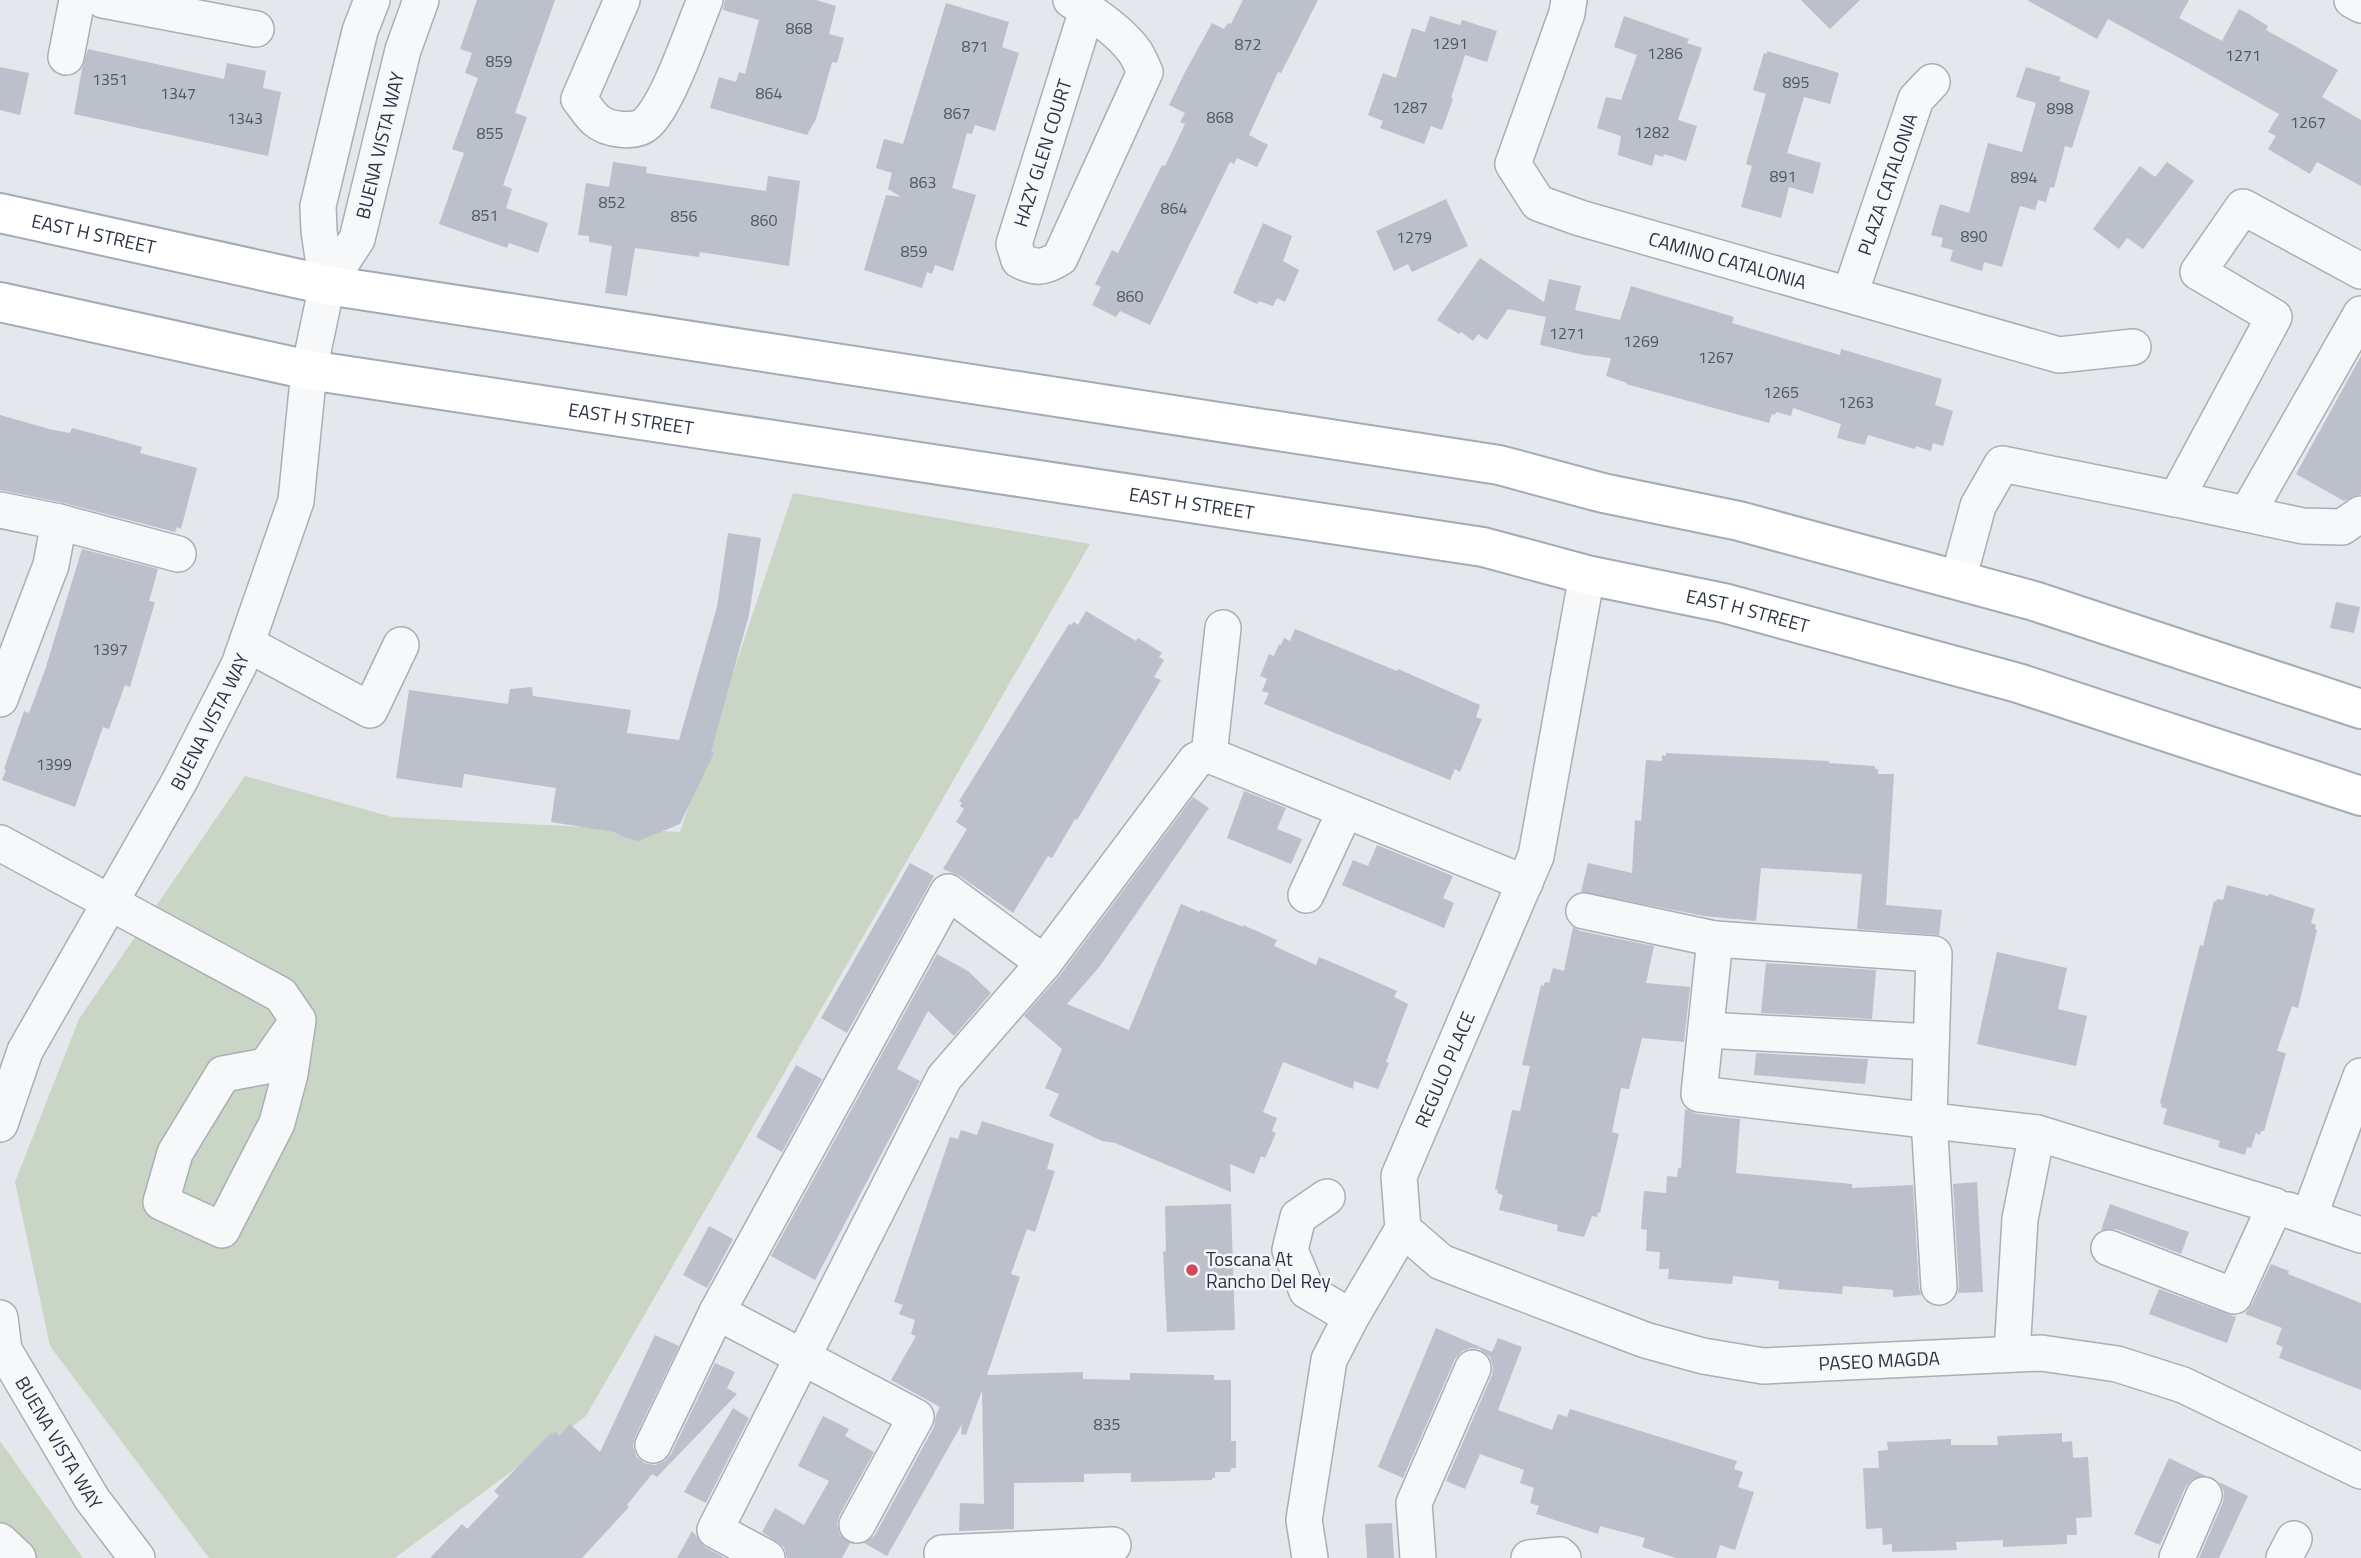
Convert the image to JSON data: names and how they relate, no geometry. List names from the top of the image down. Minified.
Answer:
{"streets":{"main road":["EAST H STREET"],"street":["BUENA VISTA WAY","HAZY GLEN COURT","PLAZA CATALONIA","CAMINO CATALONIA","REGULO PLACE","PASEO MAGDA"]},"crossings":[["BUENA VISTA WAY","EAST H STREET"],["PLAZA CATALONIA","CAMINO CATALONIA"],["EAST H STREET","REGULO PLACE"],["REGULO PLACE","PASEO MAGDA"]],"places":["Toscana At Rancho Del Rey"],"house_numbers":["868","1291","872","871","1286","1271","859","1351","895","1347","864","1287","898","867","868","1343","1267","1282","855","891","894","863","852","864","851","856","860","890","1279","859","860","1271","1269","1267","1265","1263","1397","1399","835"]}
